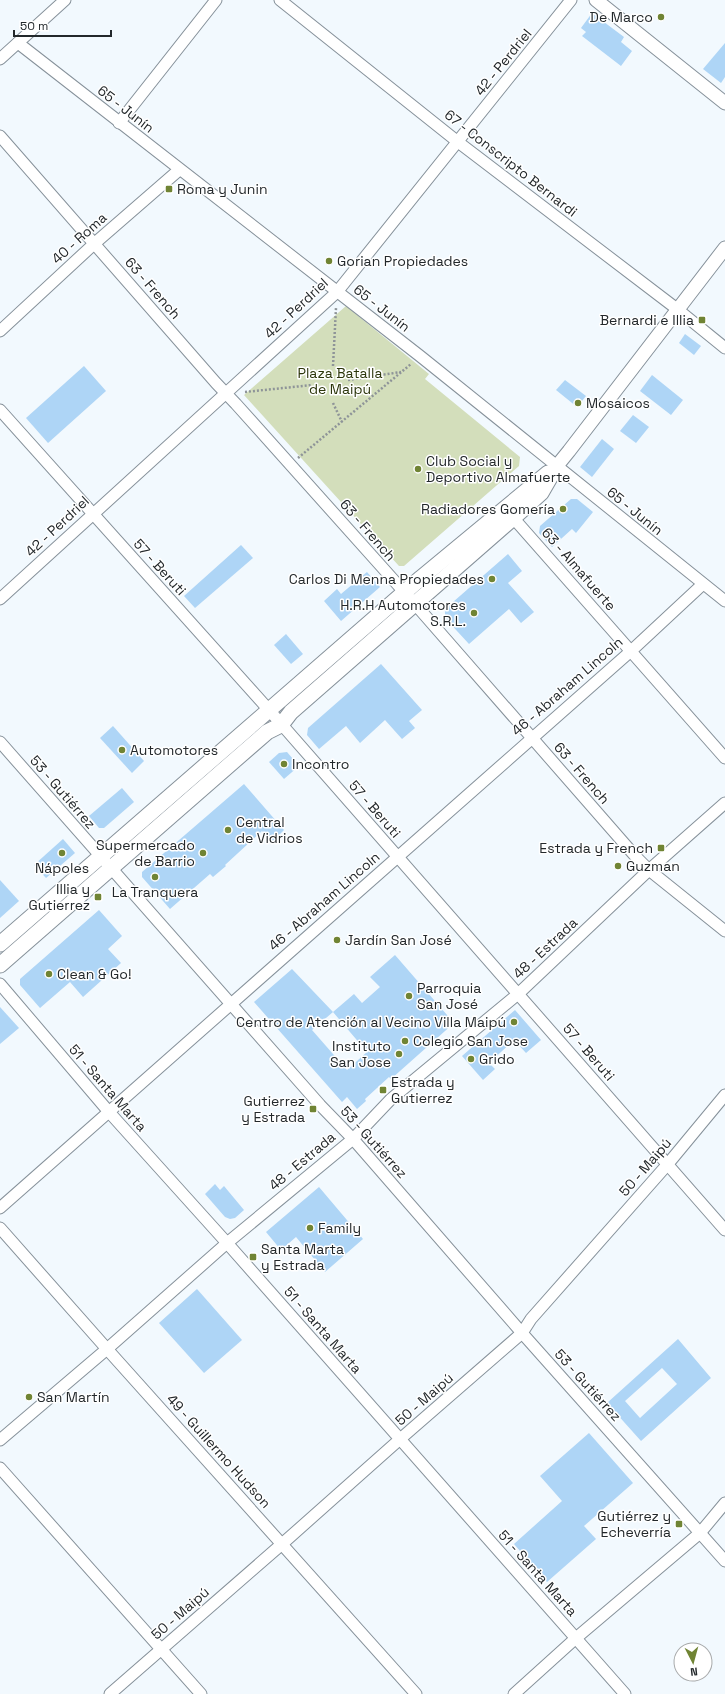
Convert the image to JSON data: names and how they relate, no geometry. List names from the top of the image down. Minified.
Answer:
{"streets":{"street":["42 - Perdriel","65 - Junín","67 - Conscripto Bernardi","40 - Roma","63 - French","57 - Beruti","63 - Almafuerte","46 - Abraham Lincoln","53 - Gutiérrez","48 - Estrada","51 - Santa Marta","50 - Maipú","49 - Guillermo Hudson"]},"crossings":[["42 - Perdriel","65 - Junín"],["42 - Perdriel","67 - Conscripto Bernardi"],["42 - Perdriel","63 - French"],["42 - Perdriel","57 - Beruti"],["65 - Junín","40 - Roma"],["65 - Junín","46 - Abraham Lincoln"],["40 - Roma","63 - French"],["63 - French","46 - Abraham Lincoln"],["63 - French","48 - Estrada"],["57 - Beruti","46 - Abraham Lincoln"],["57 - Beruti","48 - Estrada"],["57 - Beruti","50 - Maipú"],["63 - Almafuerte","46 - Abraham Lincoln"],["46 - Abraham Lincoln","53 - Gutiérrez"],["46 - Abraham Lincoln","51 - Santa Marta"],["53 - Gutiérrez","48 - Estrada"],["53 - Gutiérrez","50 - Maipú"],["48 - Estrada","51 - Santa Marta"],["48 - Estrada","49 - Guillermo Hudson"],["51 - Santa Marta","50 - Maipú"],["50 - Maipú","49 - Guillermo Hudson"]],"parks":["Plaza Batalla de Maipú"],"places":{"other":["De Marco","Gorian Propiedades","Mosaicos","Club Social y Deportivo Almafuerte","Radiadores Gomería","Carlos Di Menna Propiedades","H.R.H Automotores S.R.L.","Automotores","Incontro","Central de Vidrios","Nápoles","Supermercado de Barrio","Guzman","La Tranquera","Jardín San José","Clean & Go!","Parroquia San José","Centro de Atención al Vecino Villa Maipú","Colegio San Jose","Instituto San Jose","Grido","Family","San Martín"],"transit":["Roma y Junin","Bernardi e Illia","Estrada y French","Illia y Gutierrez","Estrada y Gutierrez","Gutierrez y Estrada","Santa Marta y Estrada","Gutiérrez y Echeverría"]},"scale_bar":"50 m","north":"bottom"}
